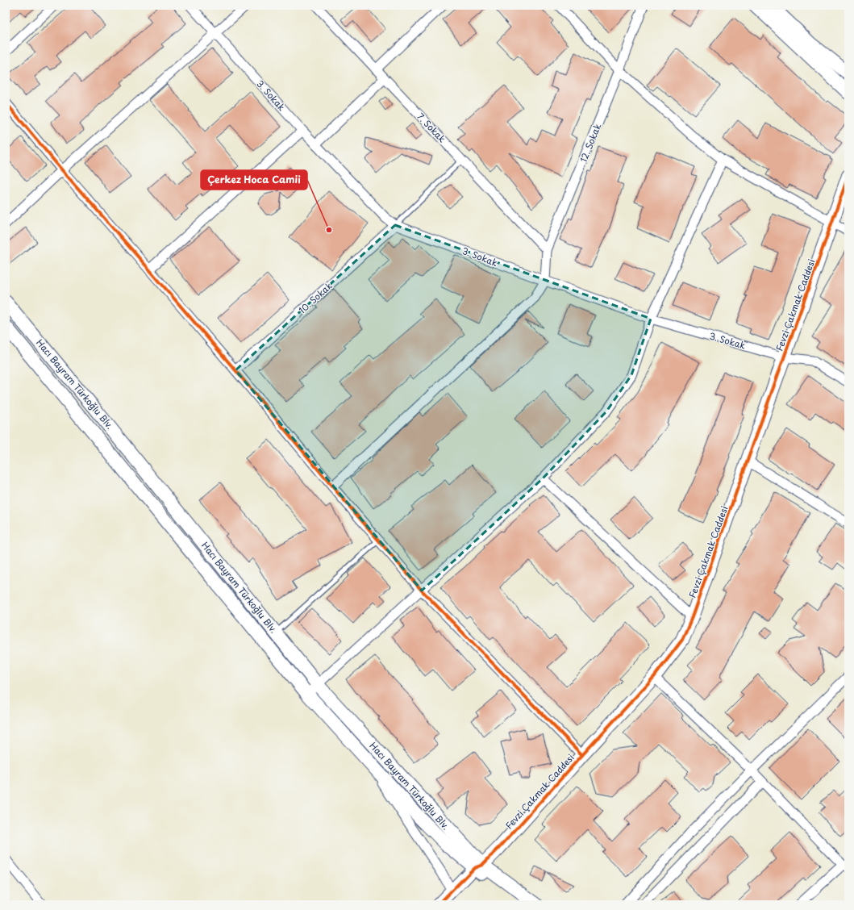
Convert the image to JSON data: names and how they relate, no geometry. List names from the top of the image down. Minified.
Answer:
{"streets":{"street":["3. Sokak","7. Sokak","12. Sokak","10. Sokak","Fevzi Çakmak Caddesi","Hacı Bayram Türkoğlu Blv."]},"crossings":[["3. Sokak","12. Sokak"],["3. Sokak","10. Sokak"],["3. Sokak","Fevzi Çakmak Caddesi"],["7. Sokak","12. Sokak"],["Fevzi Çakmak Caddesi","Hacı Bayram Türkoğlu Blv."]],"places":["Çerkez Hoca Camii"]}
